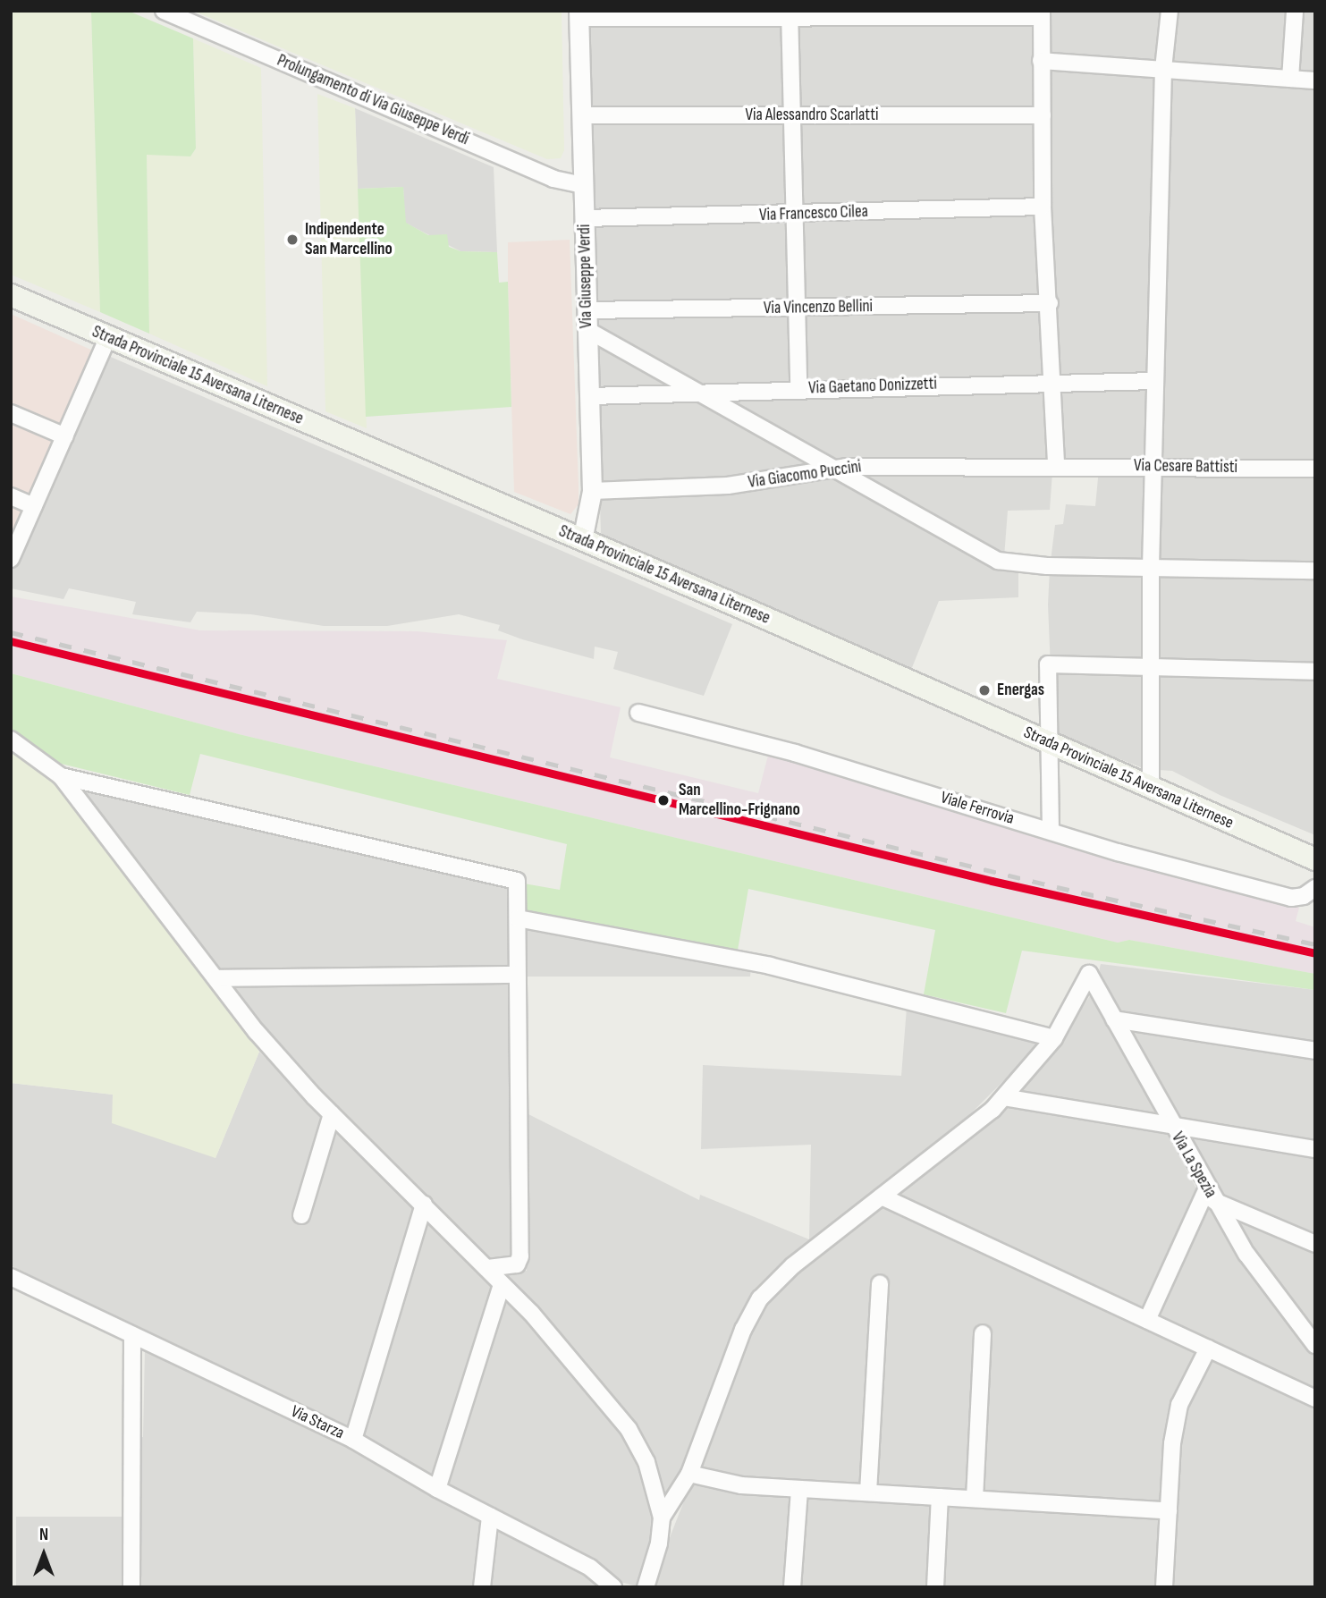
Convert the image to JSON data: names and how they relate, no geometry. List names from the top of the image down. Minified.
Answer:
{"streets":{"main road":["Strada Provinciale 15 Aversana Liternese"],"street":["Prolungamento di Via Giuseppe Verdi","Via Alessandro Scarlatti","Via Francesco Cilea","Via Giuseppe Verdi","Via Vincenzo Bellini","Via Gaetano Donizzetti","Via Cesare Battisti","Via Giacomo Puccini","Viale Ferrovia","Via La Spezia","Via Starza"]},"crossings":[["Prolungamento di Via Giuseppe Verdi","Via Giuseppe Verdi"],["Via Alessandro Scarlatti","Via Giuseppe Verdi"],["Via Francesco Cilea","Via Giuseppe Verdi"],["Via Giuseppe Verdi","Via Vincenzo Bellini"],["Via Giuseppe Verdi","Strada Provinciale 15 Aversana Liternese"],["Via Giuseppe Verdi","Via Gaetano Donizzetti"],["Via Giuseppe Verdi","Via Giacomo Puccini"],["Via Cesare Battisti","Via Giacomo Puccini"]],"places":["Indipendente San Marcellino","Energas","San Marcellino-Frignano"],"north":"top"}
